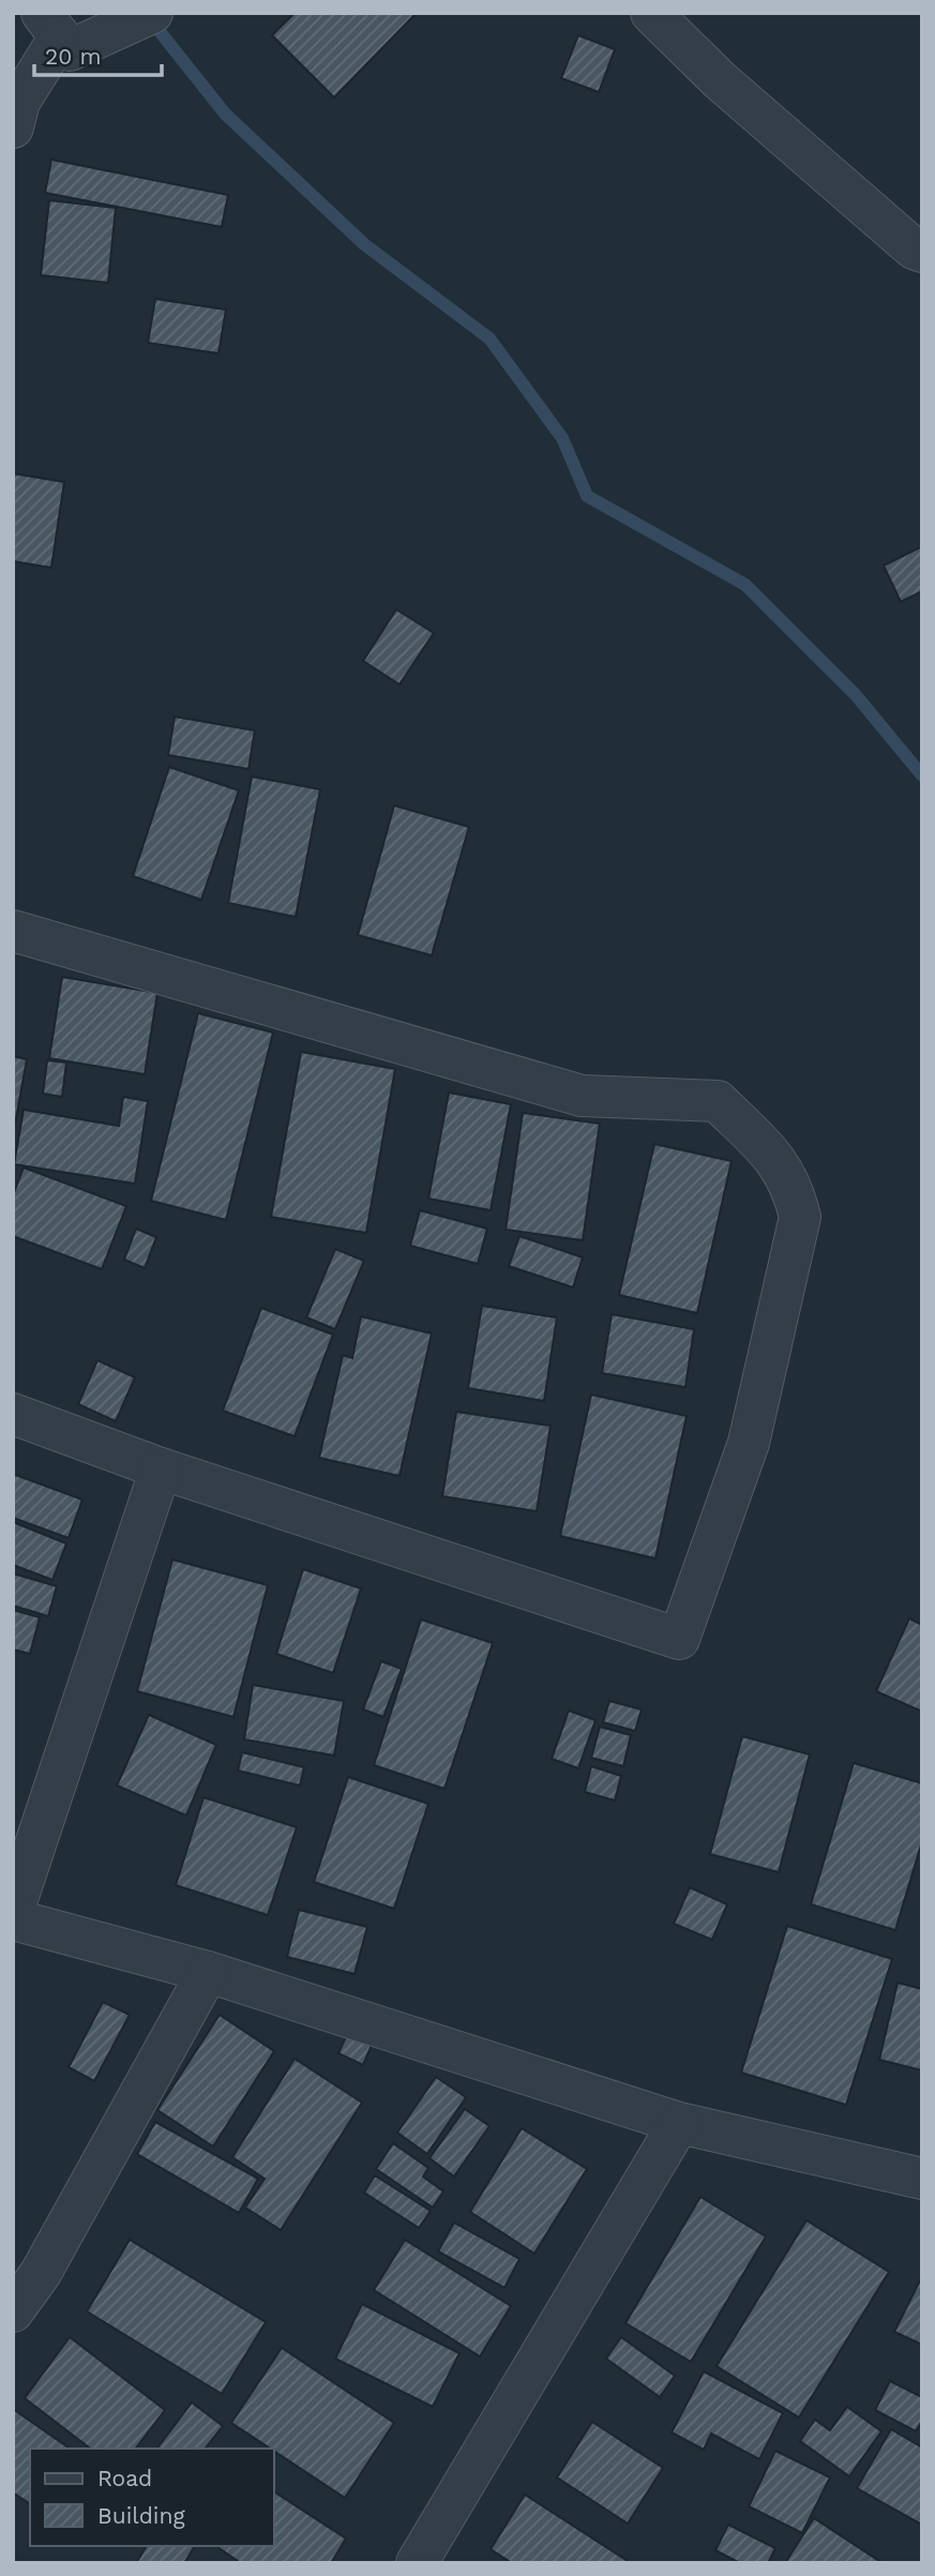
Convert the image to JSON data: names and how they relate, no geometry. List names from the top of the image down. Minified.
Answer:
{"legend":["Road","Building"],"scale_bar":"20 m"}
